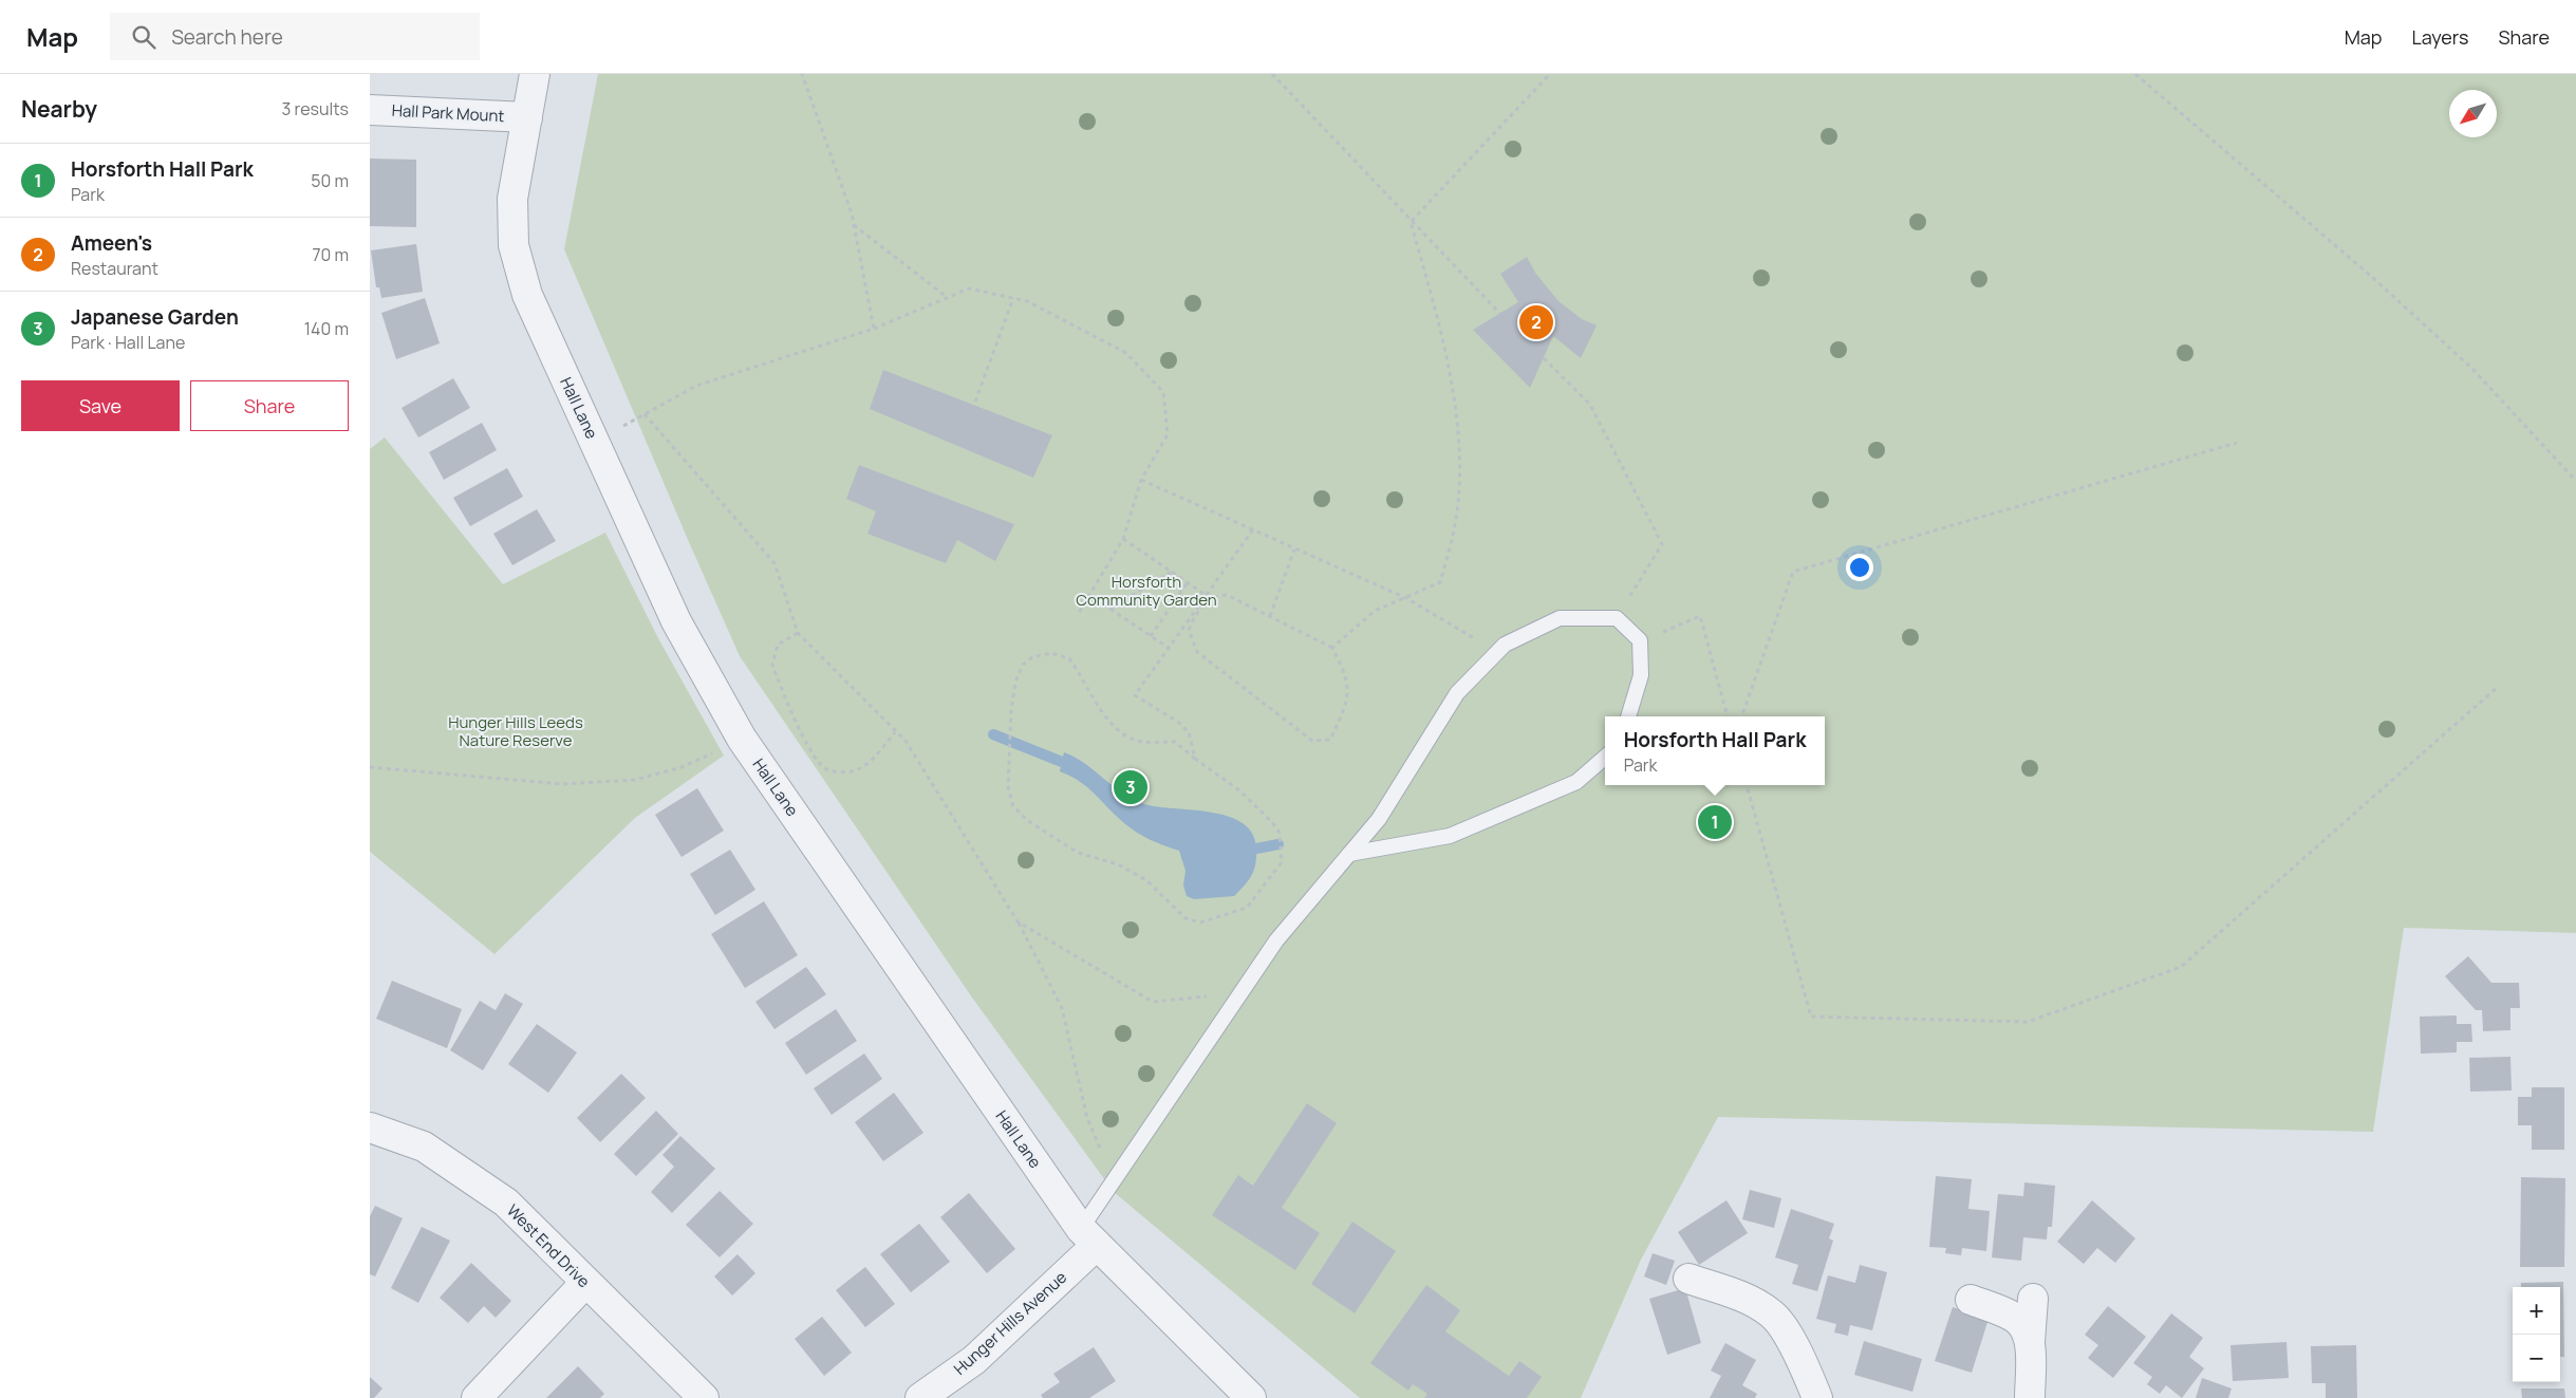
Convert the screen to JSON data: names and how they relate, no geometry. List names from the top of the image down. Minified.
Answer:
{"streets":{"street":["Hall Park Mount","Hall Lane","West End Drive","Hunger Hills Avenue"]},"crossings":[["Hall Park Mount","Hall Lane"],["Hall Lane","Hunger Hills Avenue"]],"parks":["Horsforth Community Garden","Hunger Hills Leeds Nature Reserve"],"north":"bottom left","page":{"header":"Map","search":"Search here","nav":["Map","Layers","Share"],"heading":["Nearby","3 results"],"list":[{"mark":"1","name":"Horsforth Hall Park","note":"Park","value":"50 m"},{"mark":"2","name":"Ameen's","note":"Restaurant","value":"70 m"},{"mark":"3","name":"Japanese Garden","note":"Park · Hall Lane","value":"140 m"}],"pins":["2","3","1"],"buttons":["Save","Share"],"popup":["Horsforth Hall Park","Park"],"map_buttons":["+","−"]}}
